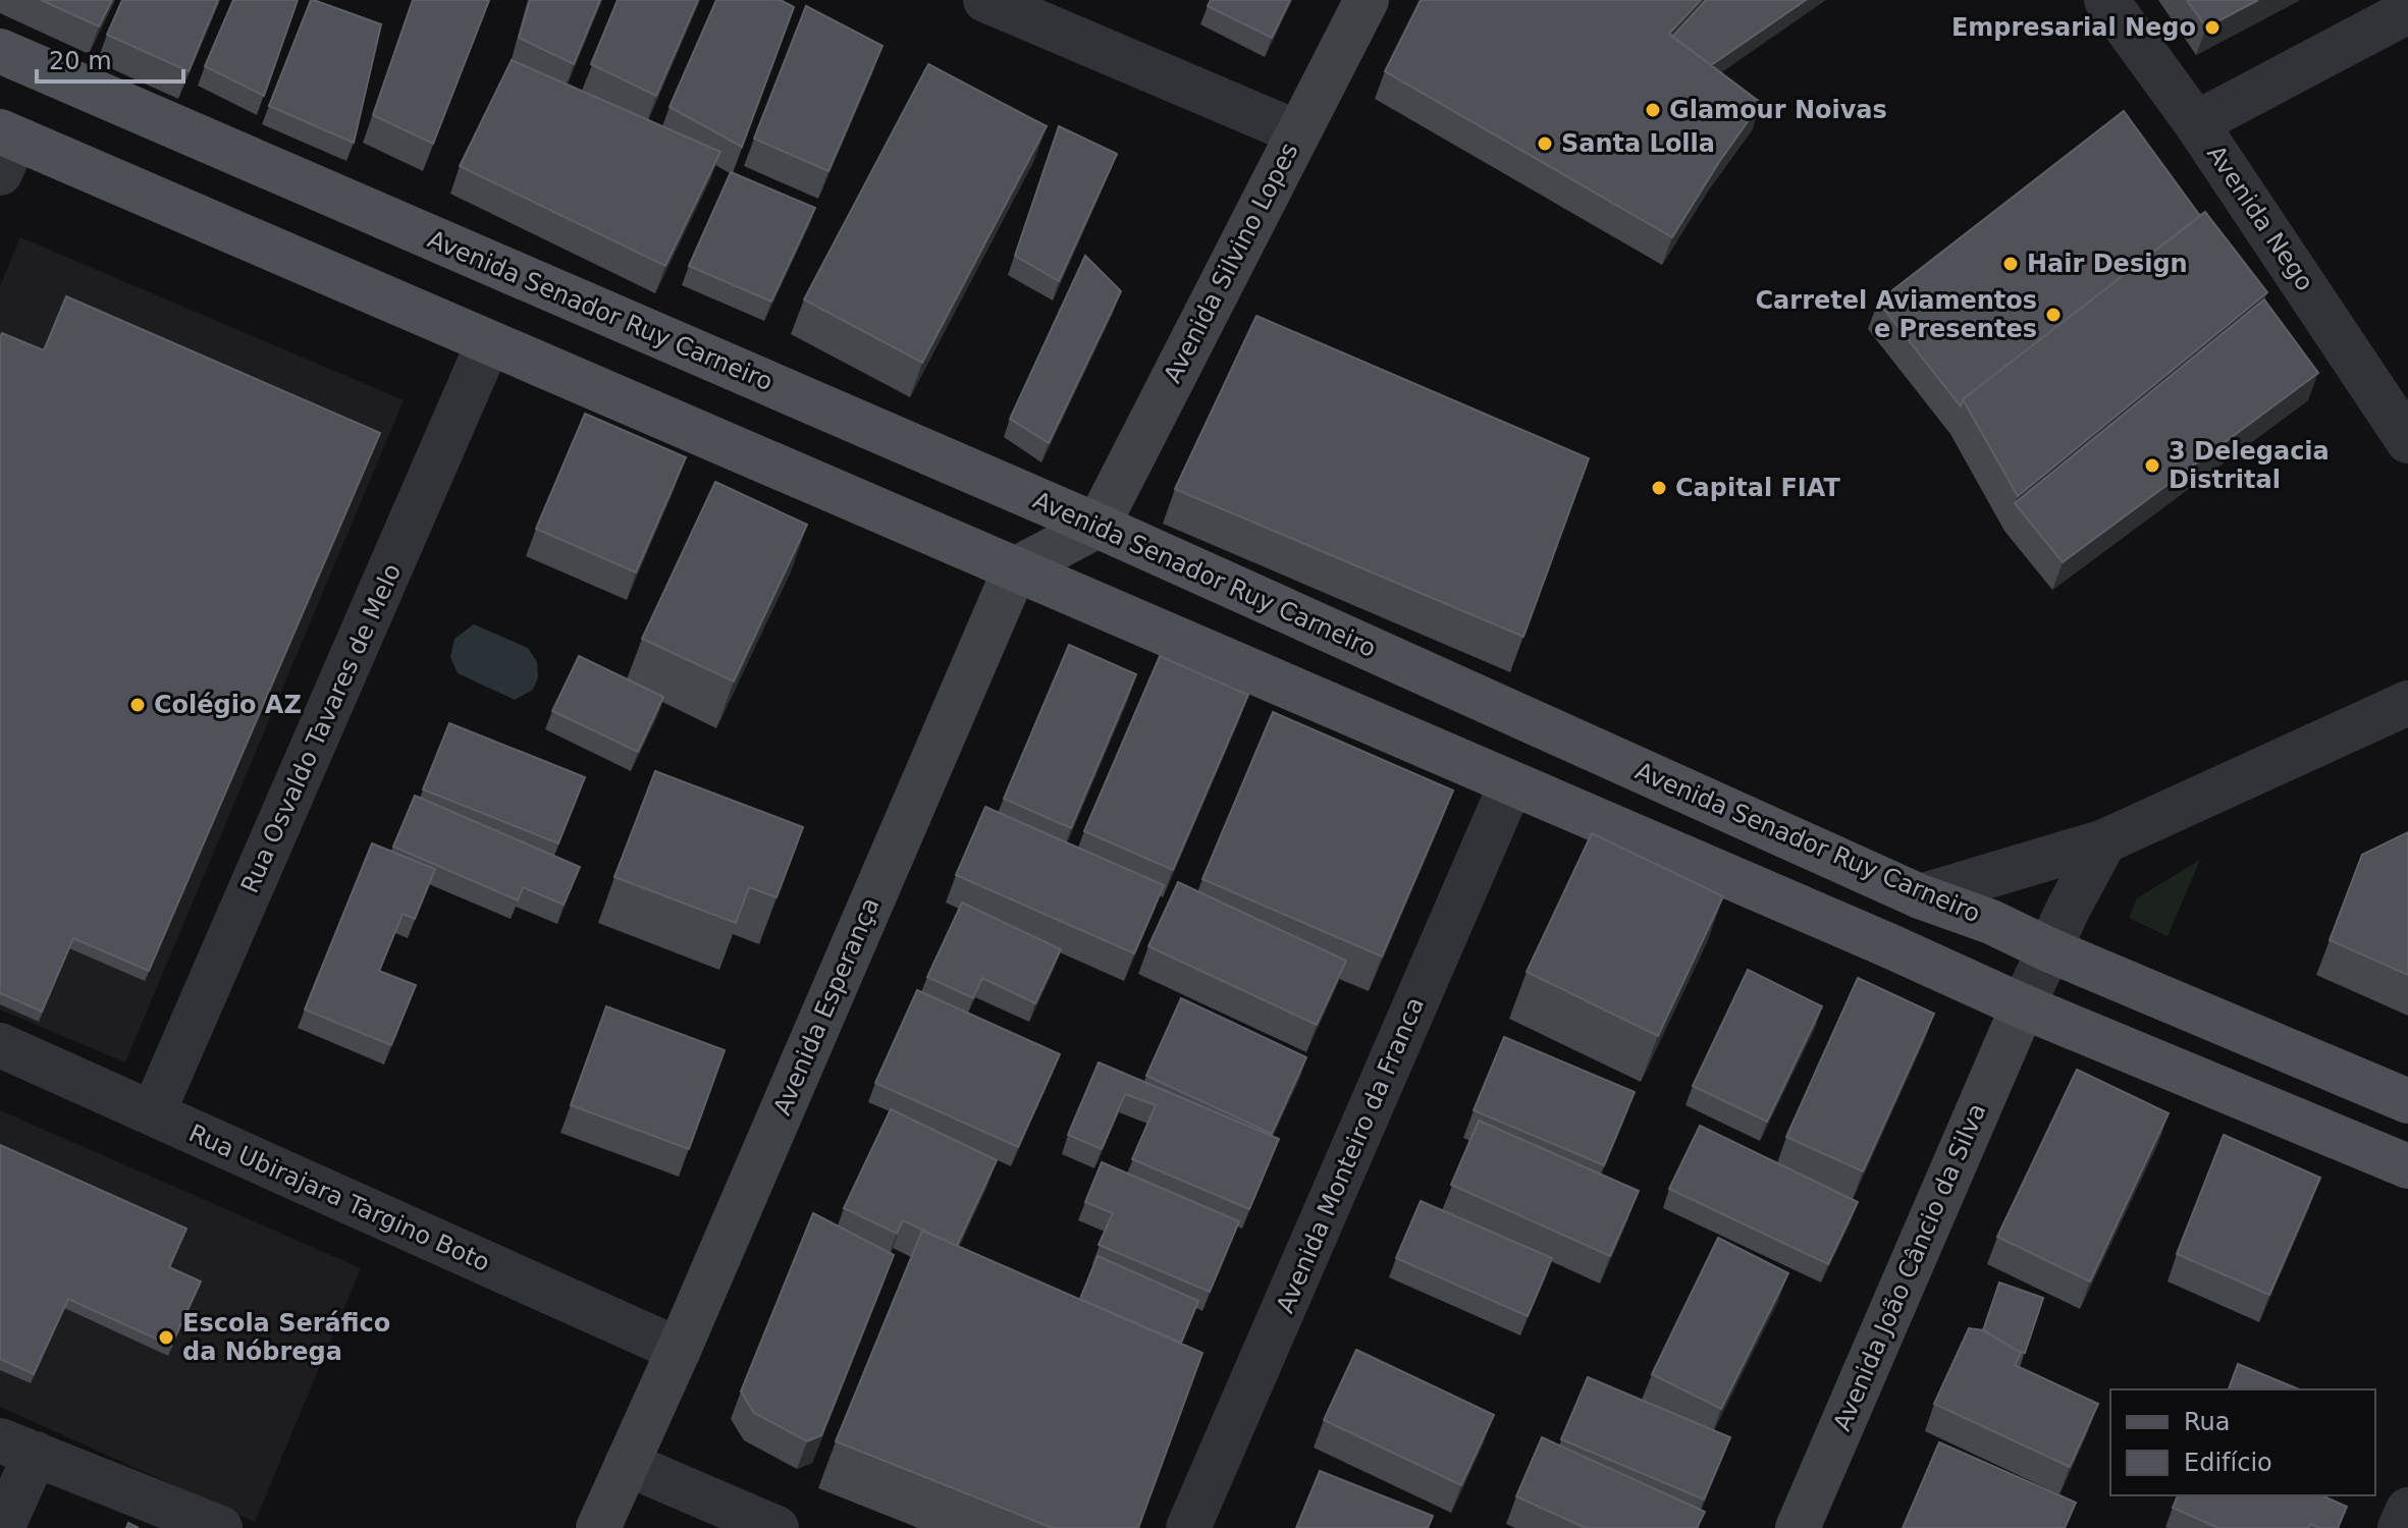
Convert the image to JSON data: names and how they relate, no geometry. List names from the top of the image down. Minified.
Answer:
{"streets":{"main road":["Avenida Silvino Lopes","Avenida Senador Ruy Carneiro","Avenida Esperança","Avenida João Câncio da Silva"],"street":["Avenida Nego","Rua Osvaldo Tavares de Melo","Avenida Monteiro da Franca","Rua Ubirajara Targino Boto"]},"crossings":[["Avenida Silvino Lopes","Avenida Senador Ruy Carneiro"],["Rua Osvaldo Tavares de Melo","Rua Ubirajara Targino Boto"],["Avenida Esperança","Rua Ubirajara Targino Boto"]],"places":["Empresarial Nego","Glamour Noivas","Santa Lolla","Hair Design","Carretel Aviamentos e Presentes","3 Delegacia Distrital","Capital FIAT","Colégio AZ","Escola Seráfico da Nóbrega"],"legend":["Rua","Edifício"],"scale_bar":"20 m"}
